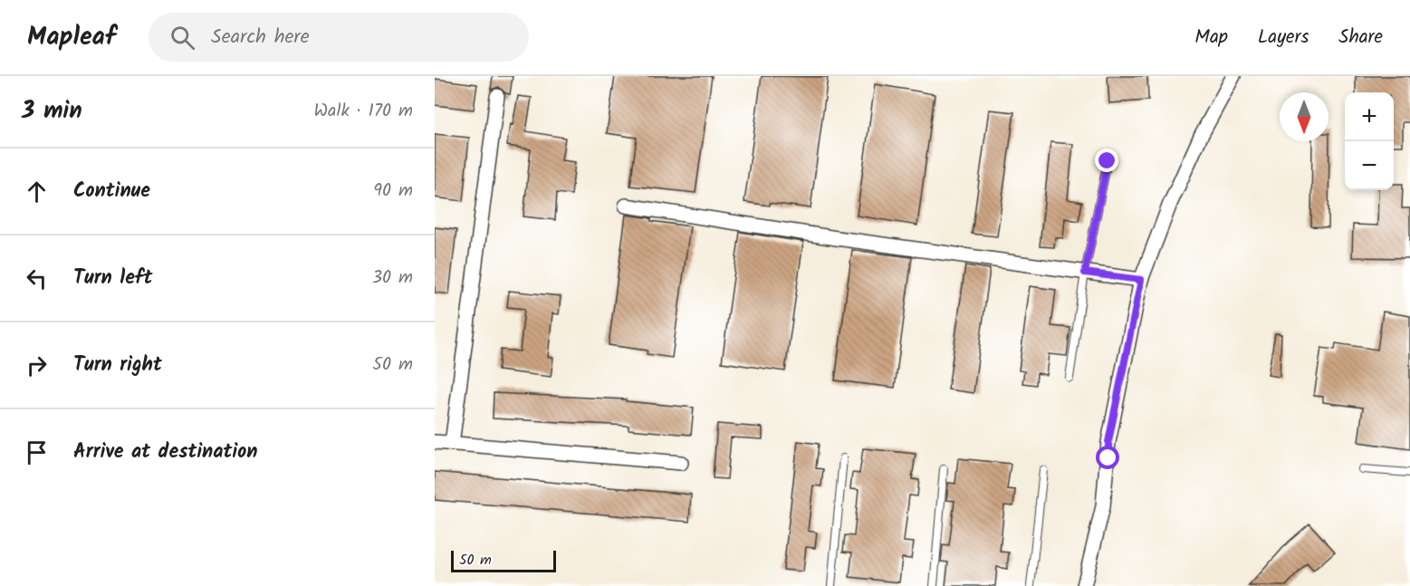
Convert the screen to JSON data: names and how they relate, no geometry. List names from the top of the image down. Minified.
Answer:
{"scale_bar":"50 m","north":"bottom","page":{"header":"Mapleaf","search":"Search here","nav":["Map","Layers","Share"],"heading":["3 min","Walk · 170 m"],"map_buttons":["+","−"],"list":[["Continue","90 m"],["Turn left","30 m"],["Turn right","50 m"],"Arrive at destination"],"scale":"50 m"}}
